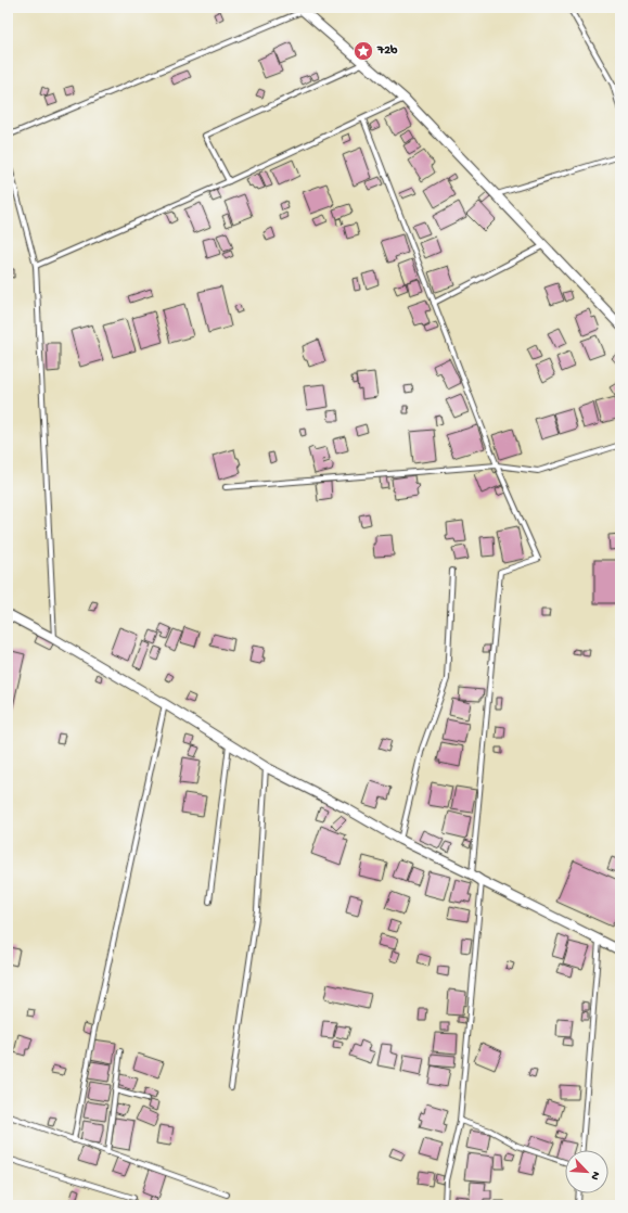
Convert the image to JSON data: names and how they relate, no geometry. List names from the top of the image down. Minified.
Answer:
{"places":{"place":["72b"]},"north":"bottom right"}
